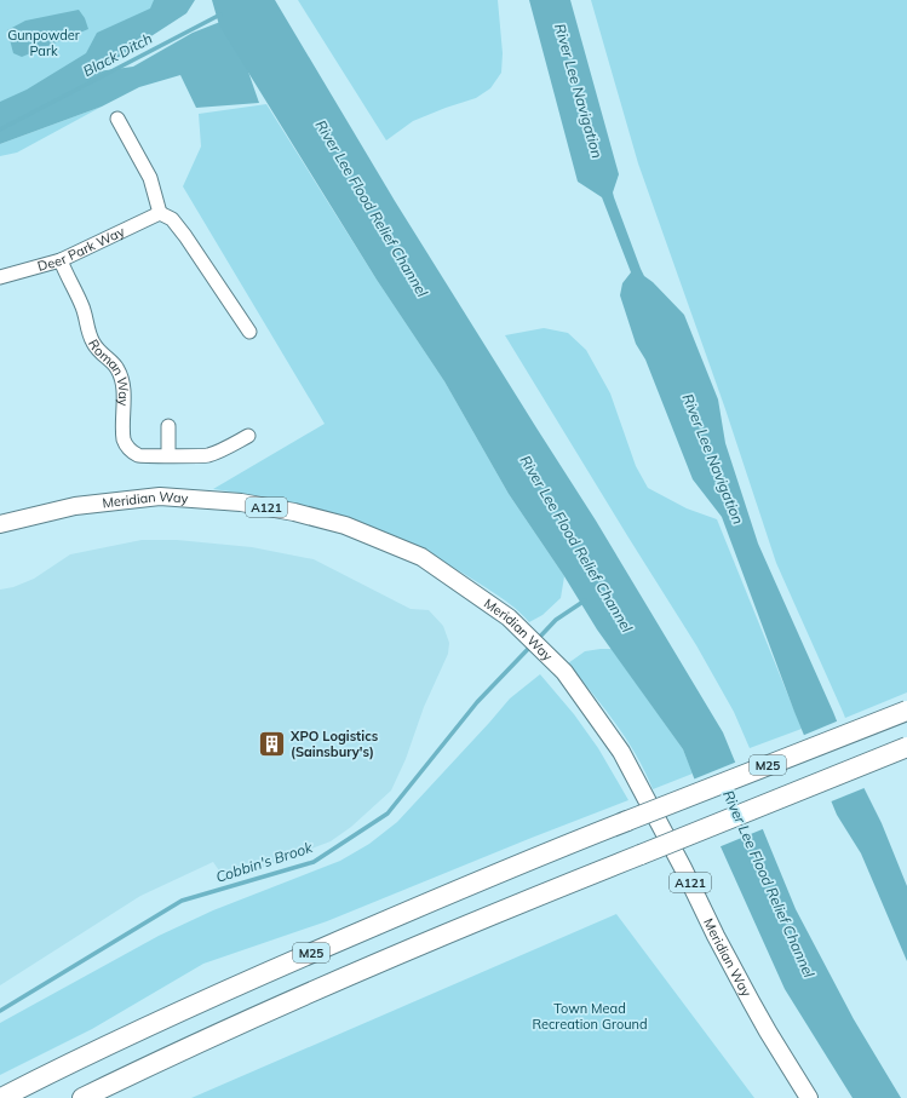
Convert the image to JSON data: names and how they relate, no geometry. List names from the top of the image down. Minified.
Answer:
{"streets":{"highway":["M25"],"main road":["Meridian Way","A121"],"street":["Deer Park Way","Roman Way"]},"crossings":[["Deer Park Way","Roman Way"]],"water":["Black Ditch","River Lee Navigation","River Lee Flood Relief Channel","Cobbin's Brook"],"parks":["Gunpowder Park","Town Mead Recreation Ground"],"places":{"building":["XPO Logistics (Sainsbury's)"]}}
